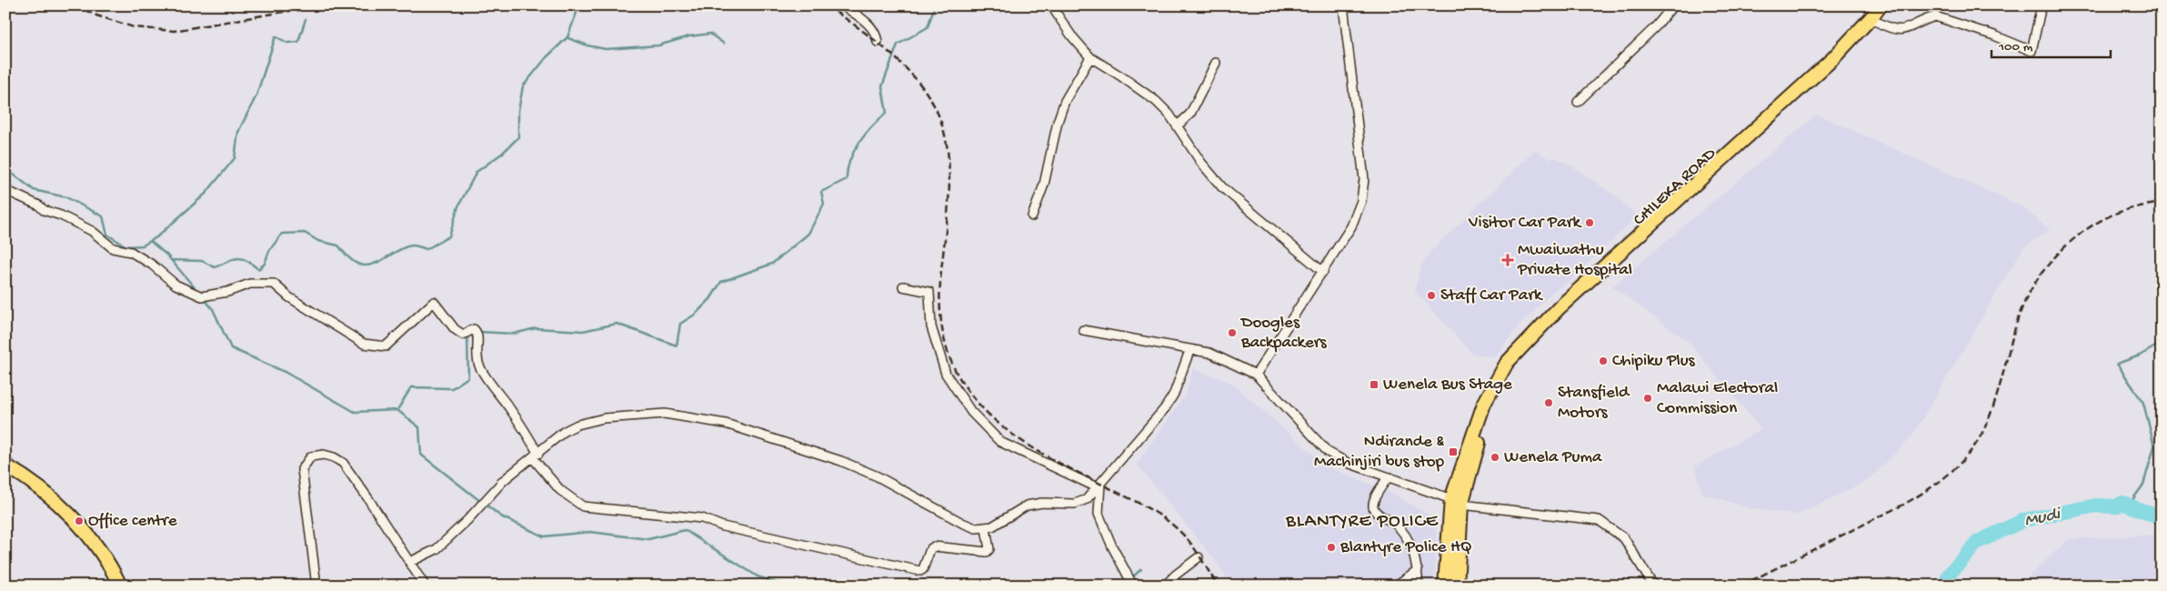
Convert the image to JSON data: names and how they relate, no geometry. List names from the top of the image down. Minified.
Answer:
{"streets":{"highway":["CHILEKA ROAD"]},"districts":["BLANTYRE POLICE"],"water":["Mudi"],"places":{"other":["Visitor Car Park","Staff Car Park","Doogles Backpackers","Chipiku Plus","Malawi Electoral Commission","Stansfield Motors","Wenela Puma","Office centre","Blantyre Police HQ"],"health":["Mwaiwathu Private Hospital"],"transit":["Wenela Bus Stage","Ndirande & Machinjiri bus stop"]},"scale_bar":"100 m"}
